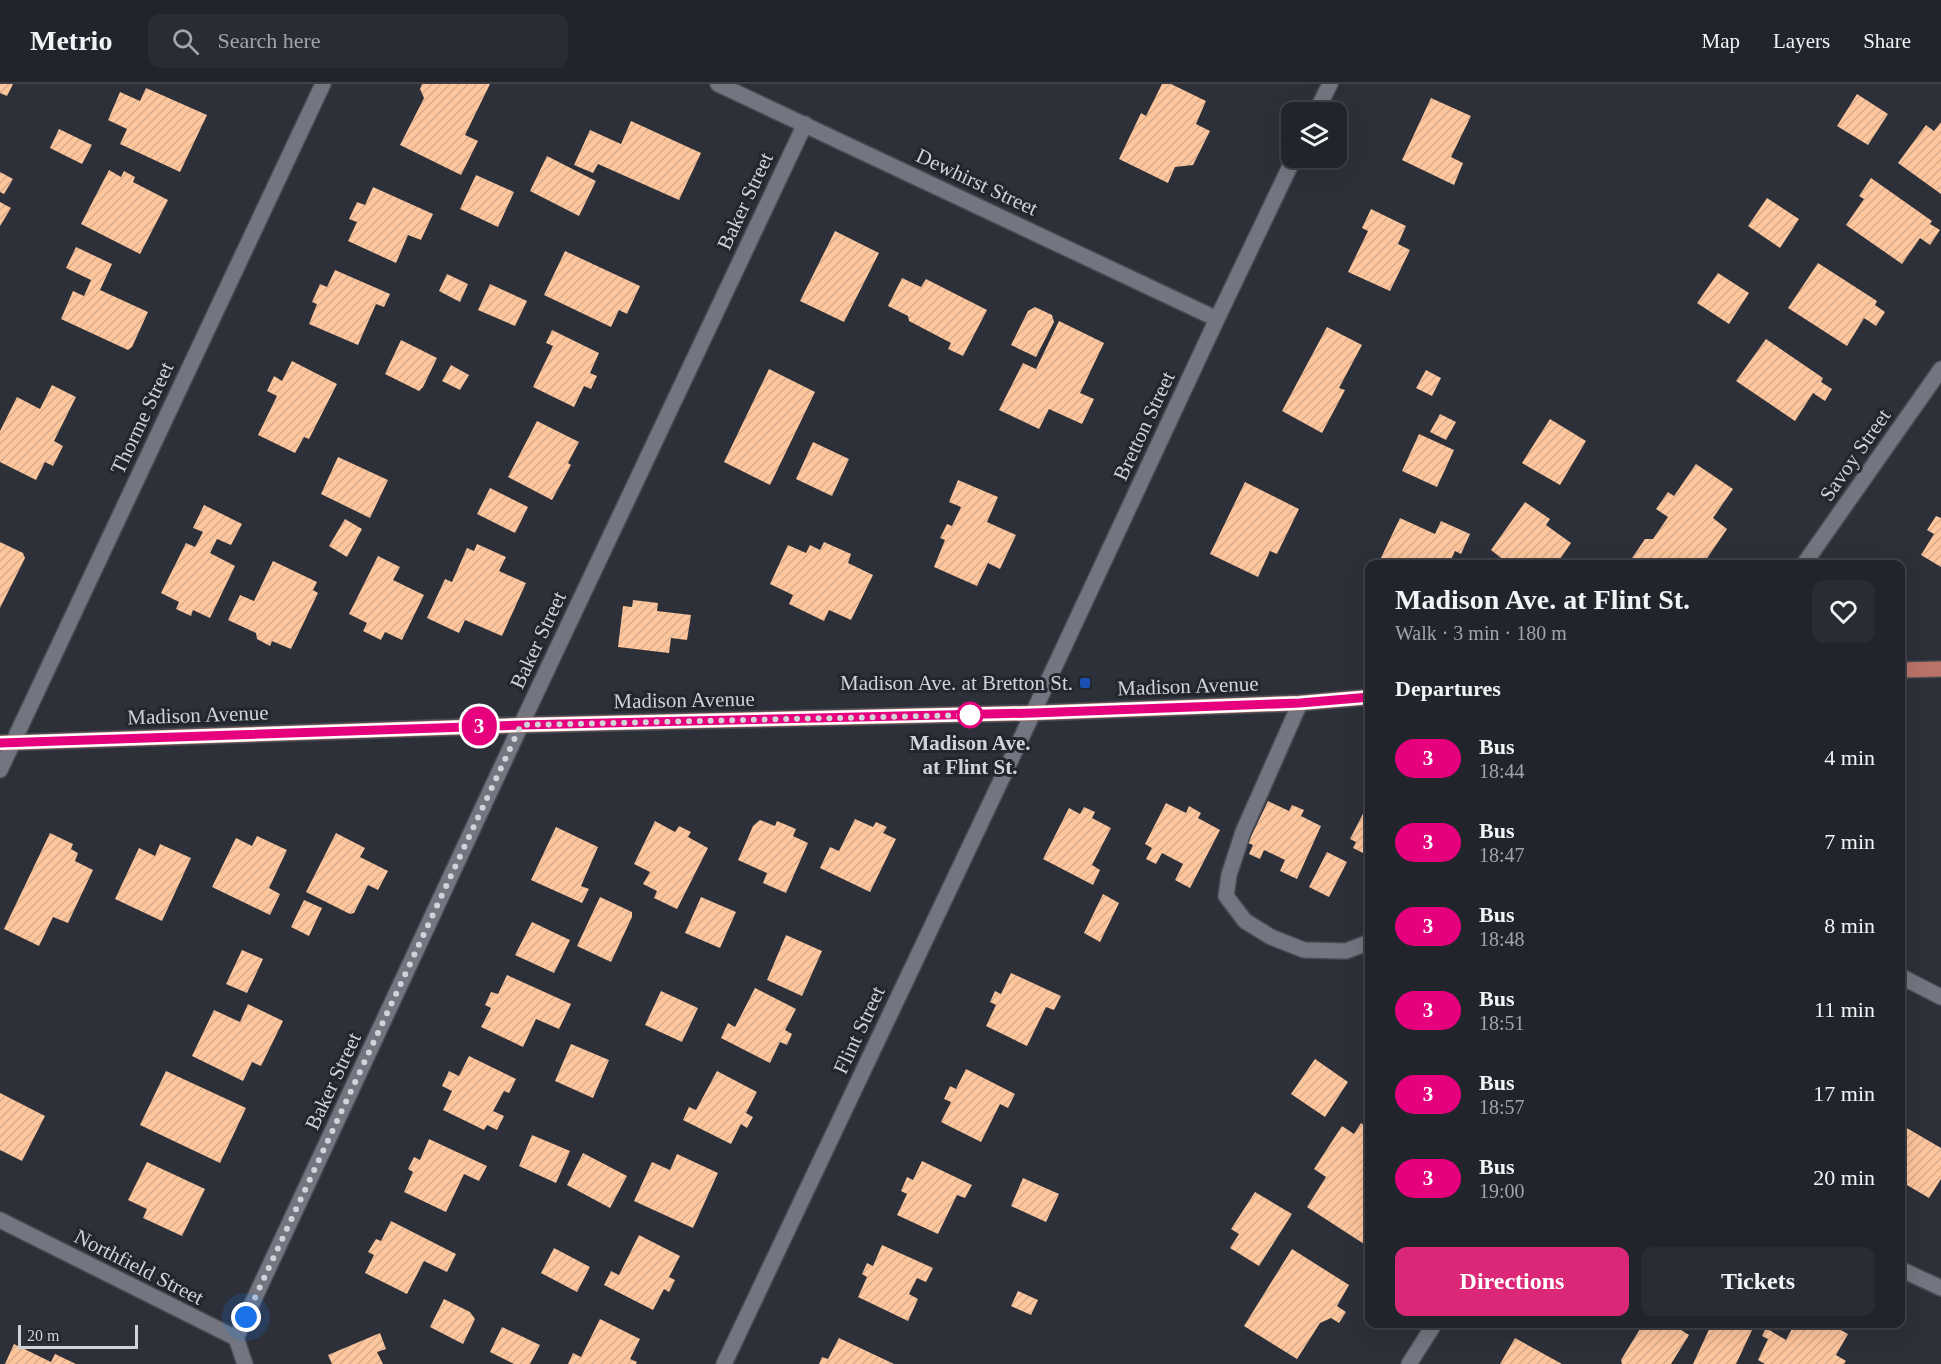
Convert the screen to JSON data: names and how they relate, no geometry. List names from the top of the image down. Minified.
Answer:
{"streets":{"main road":["Madison Avenue"],"street":["Dewhirst Street","Baker Street","Thorme Street","Bretton Street","Savoy Street","Flint Street","Northfield Street"]},"crossings":[["Dewhirst Street","Baker Street"],["Dewhirst Street","Bretton Street"],["Baker Street","Madison Avenue"],["Baker Street","Northfield Street"],["Thorme Street","Madison Avenue"],["Bretton Street","Madison Avenue"],["Bretton Street","Flint Street"],["Madison Avenue","Flint Street"]],"places":{"transit":["Madison Ave. at Bretton St."],"other":["Madison Ave. at Flint St."]},"lines":["bus line 3"],"scale_bar":"20 m","page":{"header":"Metrio","search":"Search here","nav":["Map","Layers","Share"],"on_map":"3","heading":[["Madison Ave. at Flint St.","Walk · 3 min · 180 m"],"Departures"],"list":[{"mark":"3","name":"Bus","note":"18:44","value":"4 min"},{"mark":"3","name":"Bus","note":"18:47","value":"7 min"},{"mark":"3","name":"Bus","note":"18:48","value":"8 min"},{"mark":"3","name":"Bus","note":"18:51","value":"11 min"},{"mark":"3","name":"Bus","note":"18:57","value":"17 min"},{"mark":"3","name":"Bus","note":"19:00","value":"20 min"}],"buttons":["Directions","Tickets"],"scale":"20 m"}}
